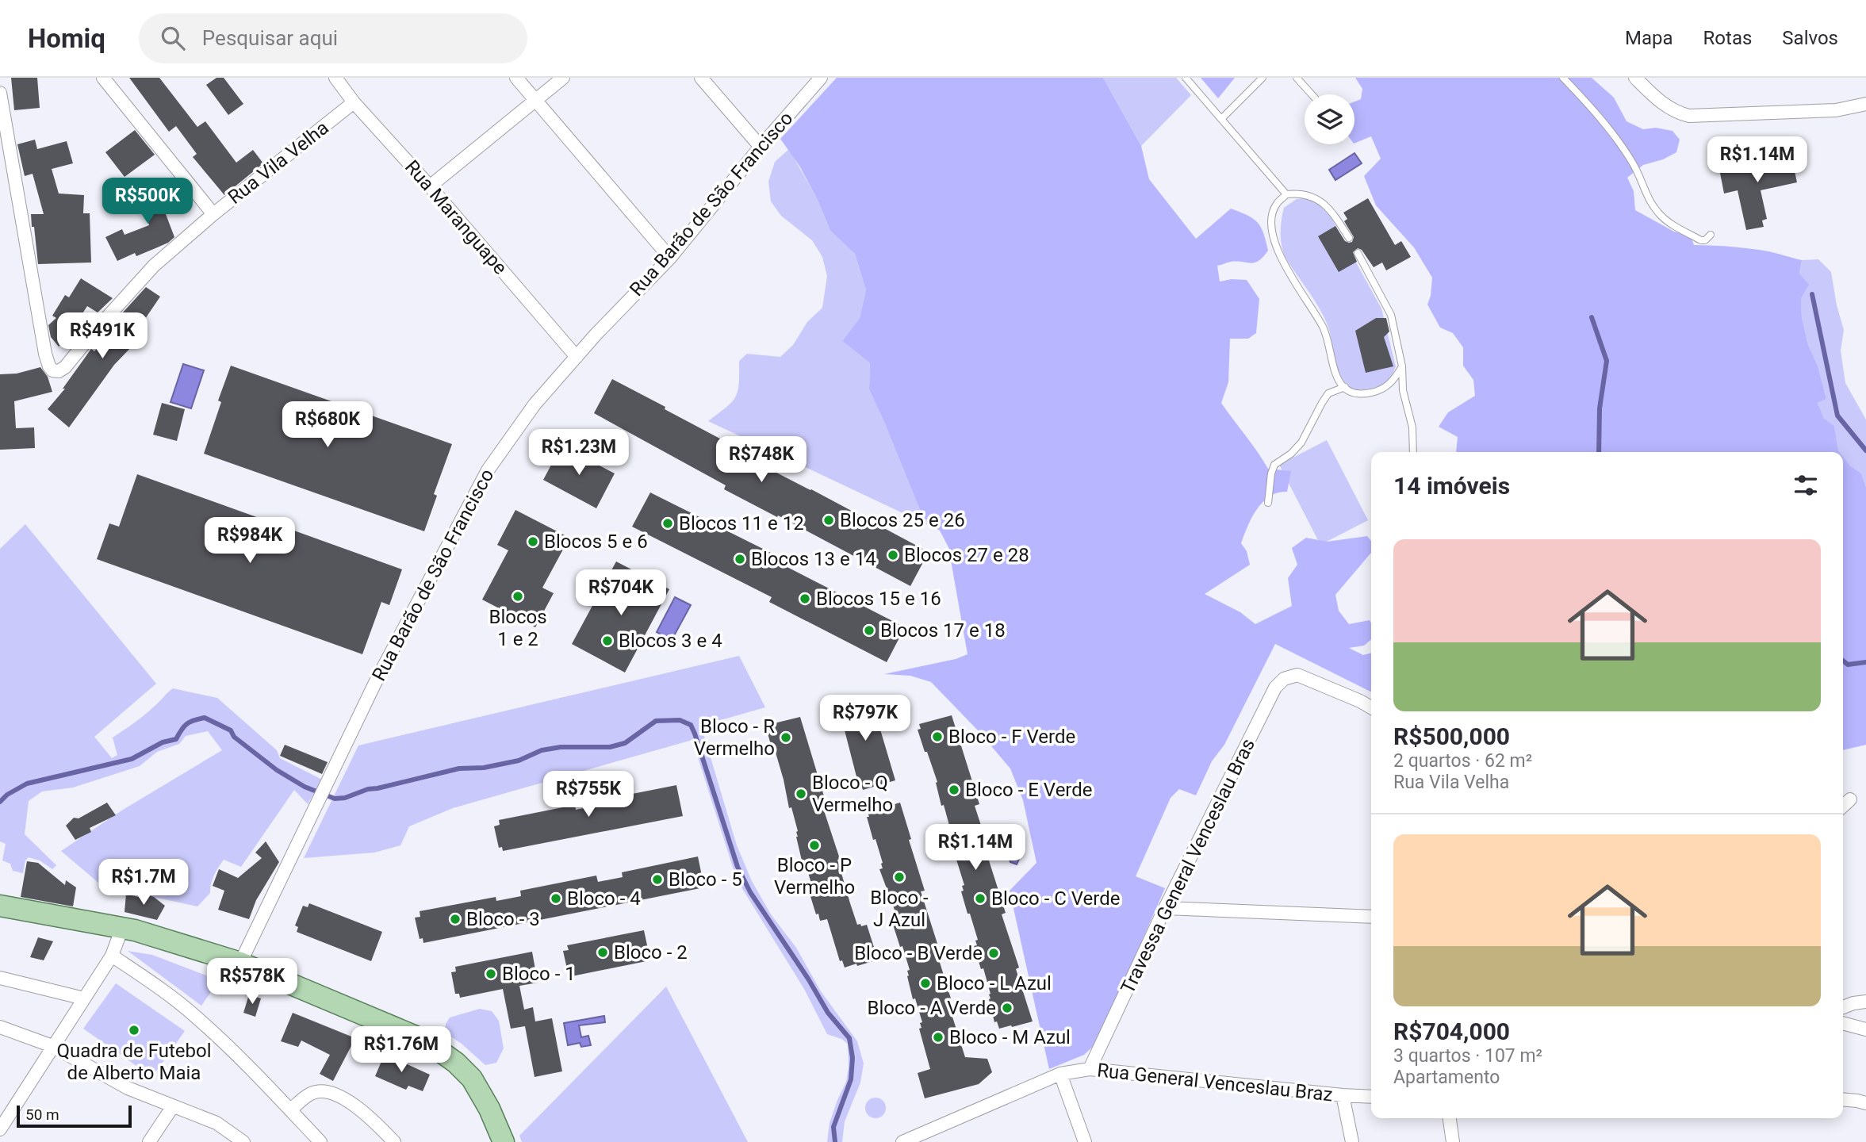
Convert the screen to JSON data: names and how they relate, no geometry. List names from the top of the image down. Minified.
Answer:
{"streets":{"street":["Rua Vila Velha","Rua Barão de São Francisco","Rua Maranguape","Travessa General Venceslau Bras","Rua General Venceslau Braz"]},"crossings":[["Rua Vila Velha","Rua Maranguape"],["Rua Barão de São Francisco","Rua Maranguape"],["Travessa General Venceslau Bras","Rua General Venceslau Braz"]],"places":["Blocos 25 e 26","Blocos 11 e 12","Blocos 5 e 6","Blocos 27 e 28","Blocos 13 e 14","Blocos 1 e 2","Blocos 15 e 16","Blocos 17 e 18","Blocos 3 e 4","Bloco - F Verde","Bloco - R Vermelho","Bloco - E Verde","Bloco - Q Vermelho","Bloco - P Vermelho","Bloco - J Azul","Bloco - 5","Bloco - 4","Bloco - C Verde","Bloco - 3","Bloco - 2","Bloco - B Verde","Bloco - 1","Bloco - L Azul","Bloco - A Verde","Quadra de Futebol de Alberto Maia","Bloco - M Azul"],"scale_bar":"50 m","page":{"header":"Homiq","search":"Pesquisar aqui","nav":["Mapa","Rotas","Salvos"],"price":["R$1.14M","R$500K","R$491K","R$680K","R$1.23M","R$748K","R$984K","R$704K","R$797K","R$755K","R$1.14M","R$1.7M","R$578K","R$1.76M"],"heading":"14 imóveis","list":[{"name":"R$500,000","note":"2 quartos · 62 m² · Rua Vila Velha"},{"name":"R$704,000","note":"3 quartos · 107 m² · Apartamento"}],"scale":"50 m"}}
